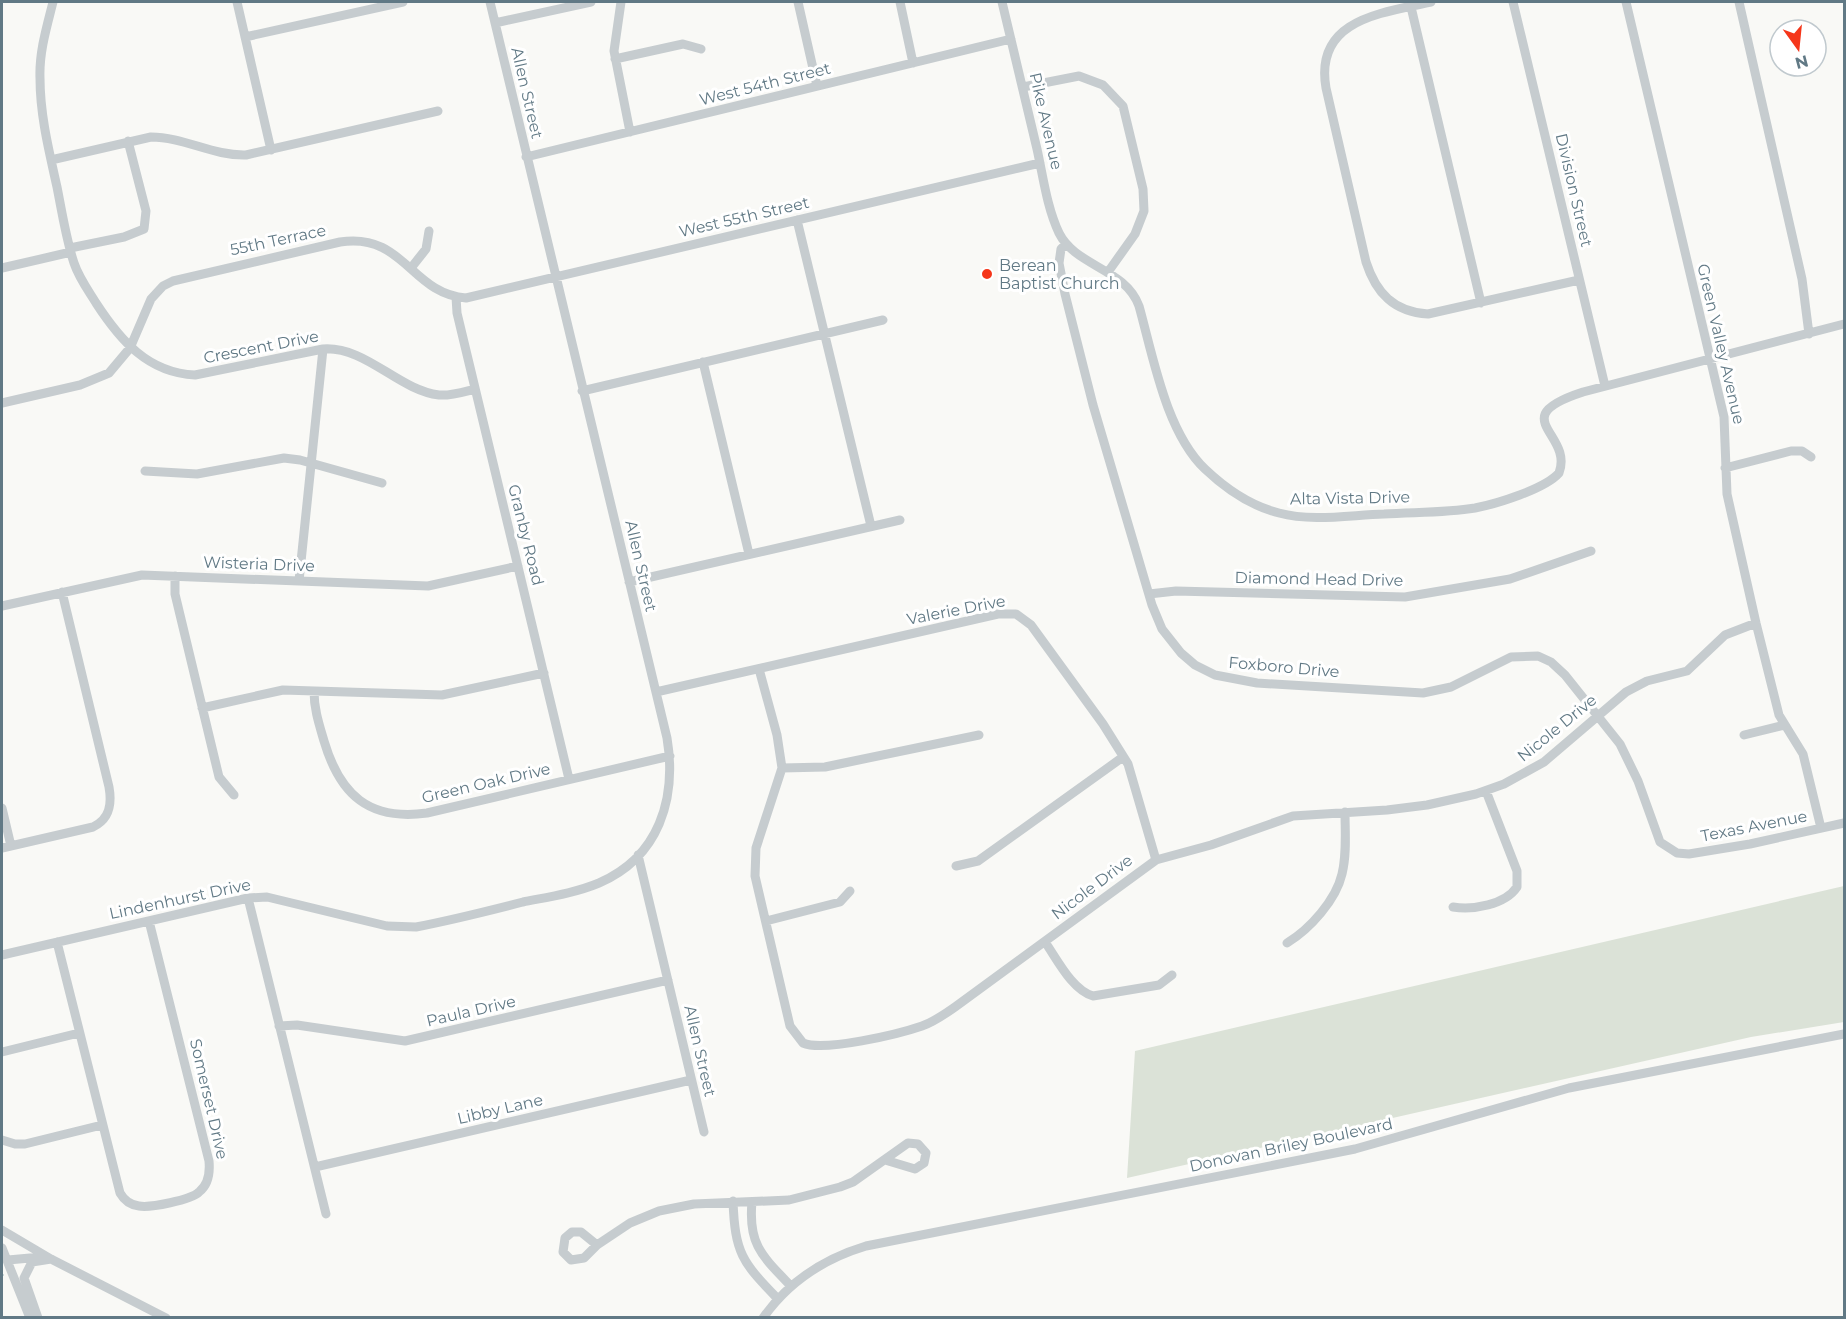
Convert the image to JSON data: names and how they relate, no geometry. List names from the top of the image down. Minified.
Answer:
{"streets":{"street":["West 54th Street","Allen Street","Pike Avenue","Division Street","West 55th Street","55th Terrace","Green Valley Avenue","Crescent Drive","Alta Vista Drive","Granby Road","Wisteria Drive","Diamond Head Drive","Valerie Drive","Foxboro Drive","Nicole Drive","Green Oak Drive","Texas Avenue","Lindenhurst Drive","Paula Drive","Somerset Drive","Libby Lane","Donovan Briley Boulevard"]},"crossings":[["West 54th Street","Allen Street"],["West 54th Street","Pike Avenue"],["Allen Street","West 55th Street"],["Allen Street","Valerie Drive"],["Allen Street","Green Oak Drive"],["Allen Street","Lindenhurst Drive"],["Allen Street","Paula Drive"],["Allen Street","Libby Lane"],["Pike Avenue","West 55th Street"],["Pike Avenue","Alta Vista Drive"],["Pike Avenue","Foxboro Drive"],["Division Street","Alta Vista Drive"],["West 55th Street","55th Terrace"],["West 55th Street","Granby Road"],["55th Terrace","Crescent Drive"],["55th Terrace","Granby Road"],["Green Valley Avenue","Nicole Drive"],["Green Valley Avenue","Texas Avenue"],["Crescent Drive","Granby Road"],["Alta Vista Drive","Foxboro Drive"],["Granby Road","Wisteria Drive"],["Granby Road","Green Oak Drive"],["Diamond Head Drive","Foxboro Drive"],["Valerie Drive","Nicole Drive"],["Foxboro Drive","Nicole Drive"],["Foxboro Drive","Texas Avenue"],["Lindenhurst Drive","Somerset Drive"]],"places":["Berean Baptist Church"],"north":"bottom"}
